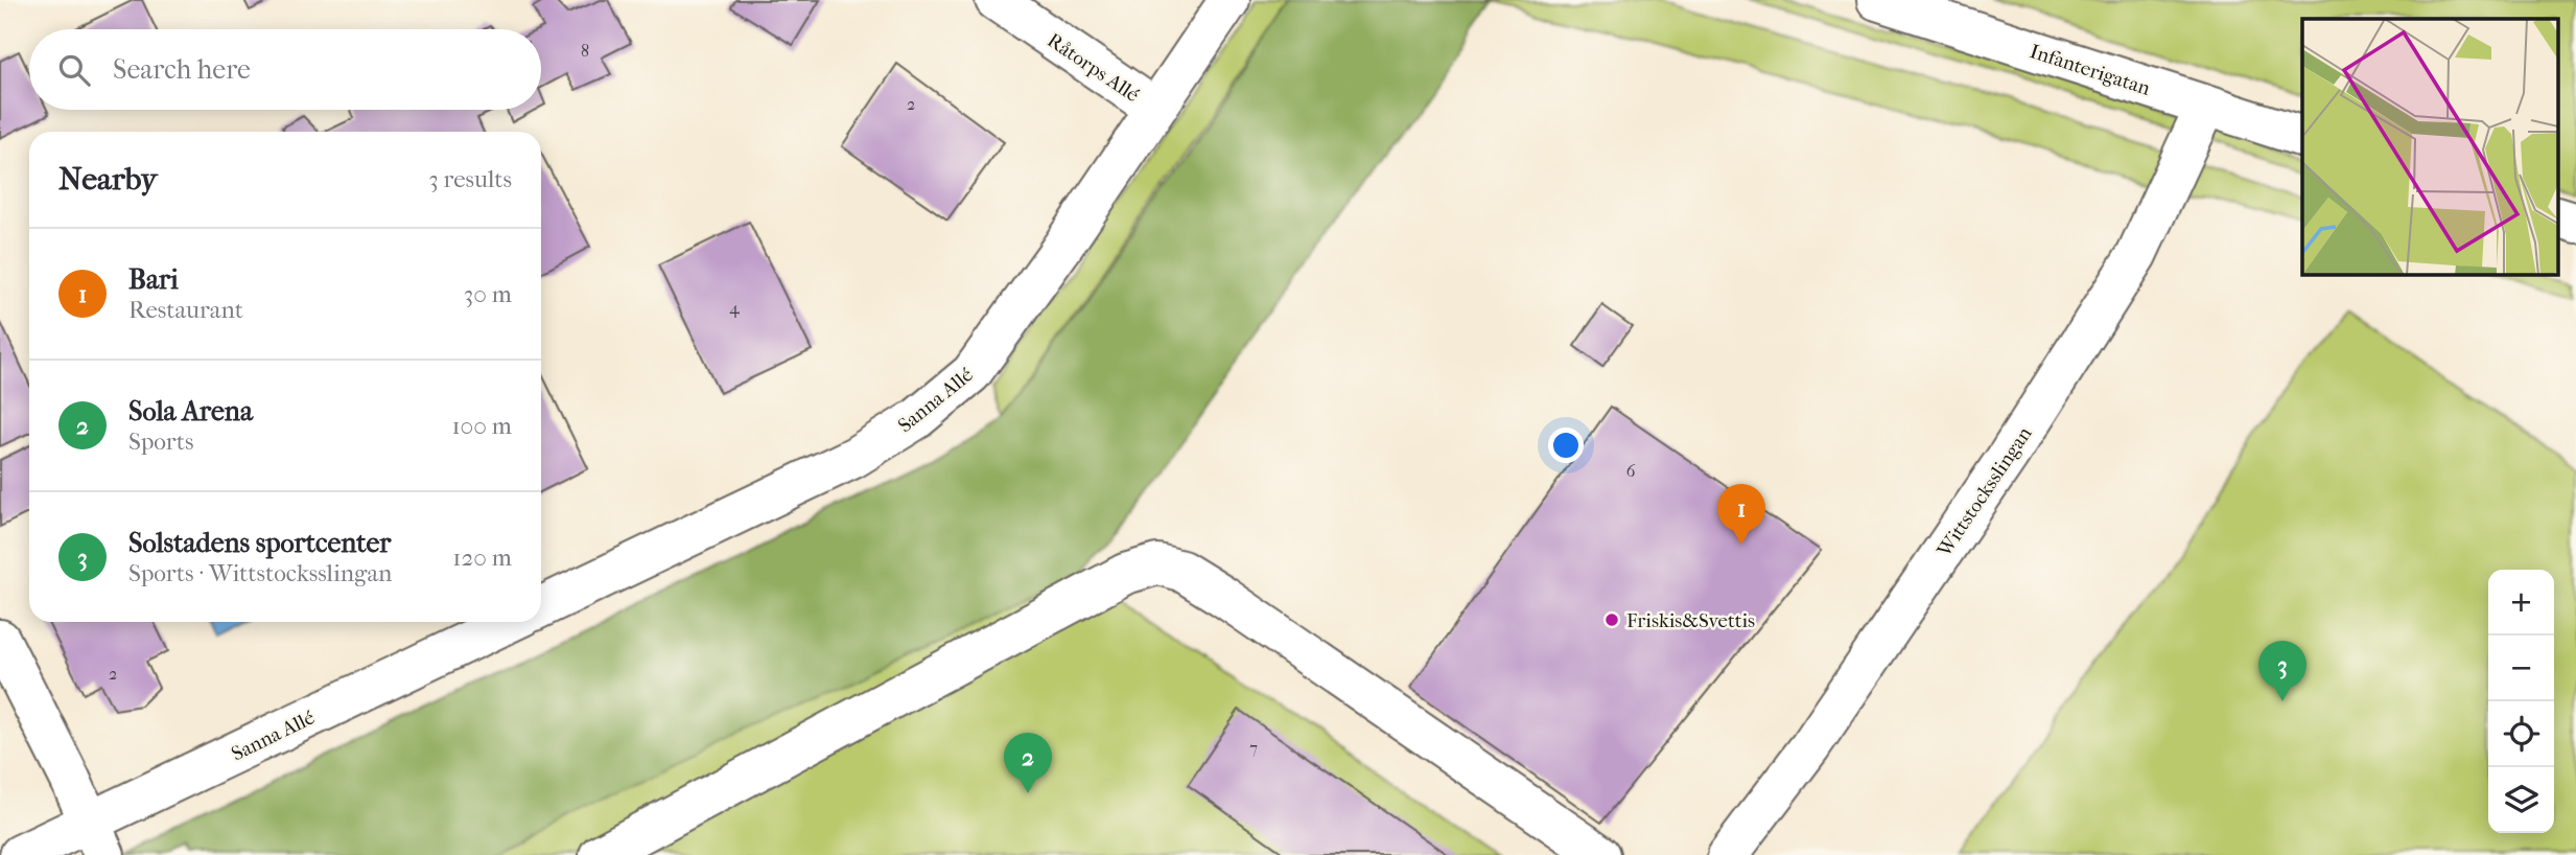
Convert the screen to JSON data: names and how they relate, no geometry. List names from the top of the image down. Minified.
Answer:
{"streets":{"street":["Råtorps Allé","Infanterigatan","Sanna Allé","Wittstocksslingan"]},"crossings":[["Råtorps Allé","Sanna Allé"],["Infanterigatan","Wittstocksslingan"]],"places":["Friskis&Svettis"],"house_numbers":["8","2","4","6","2","7"],"page":{"search":"Search here","heading":["Nearby","3 results"],"list":[{"mark":"1","name":"Bari","note":"Restaurant","value":"30 m"},{"mark":"2","name":"Sola Arena","note":"Sports","value":"100 m"},{"mark":"3","name":"Solstadens sportcenter","note":"Sports · Wittstocksslingan","value":"120 m"}],"pins":["1","3","2"],"map_buttons":["+","−"]}}
